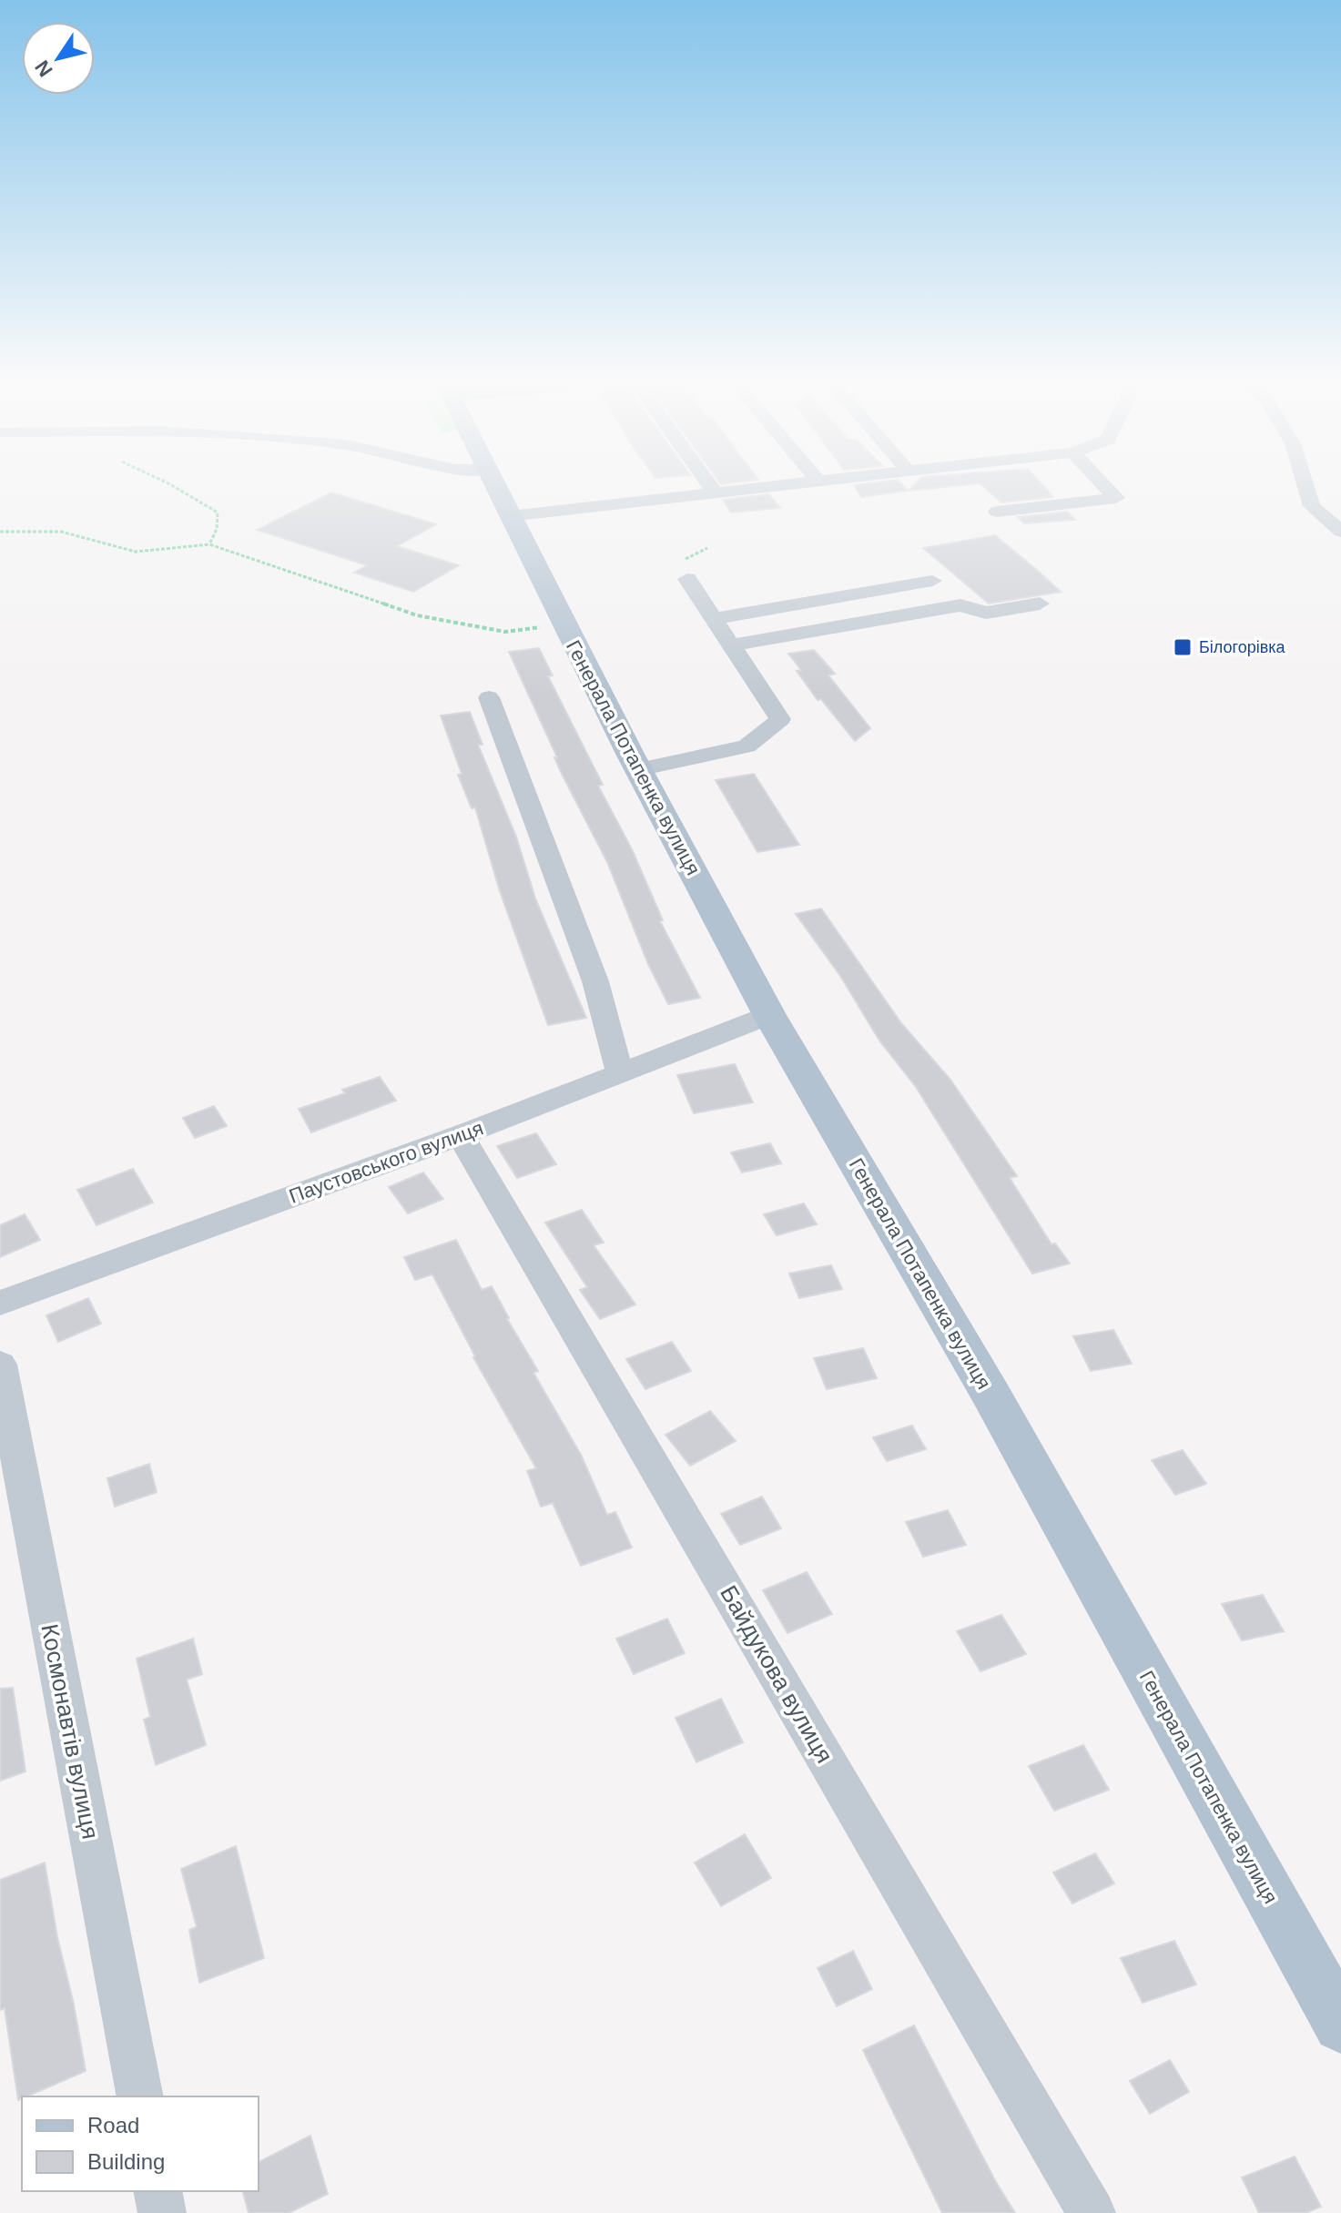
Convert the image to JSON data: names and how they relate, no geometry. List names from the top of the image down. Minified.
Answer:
{"streets":{"main road":["Генерала Потапенка вулиця"],"street":["Паустовського вулиця","Байдукова вулиця","Космонавтів вулиця"]},"crossings":[["Генерала Потапенка вулиця","Паустовського вулиця"],["Паустовського вулиця","Байдукова вулиця"]],"places":{"transit":["Білогорівка"]},"legend":["Road","Building"],"north":"bottom left"}
